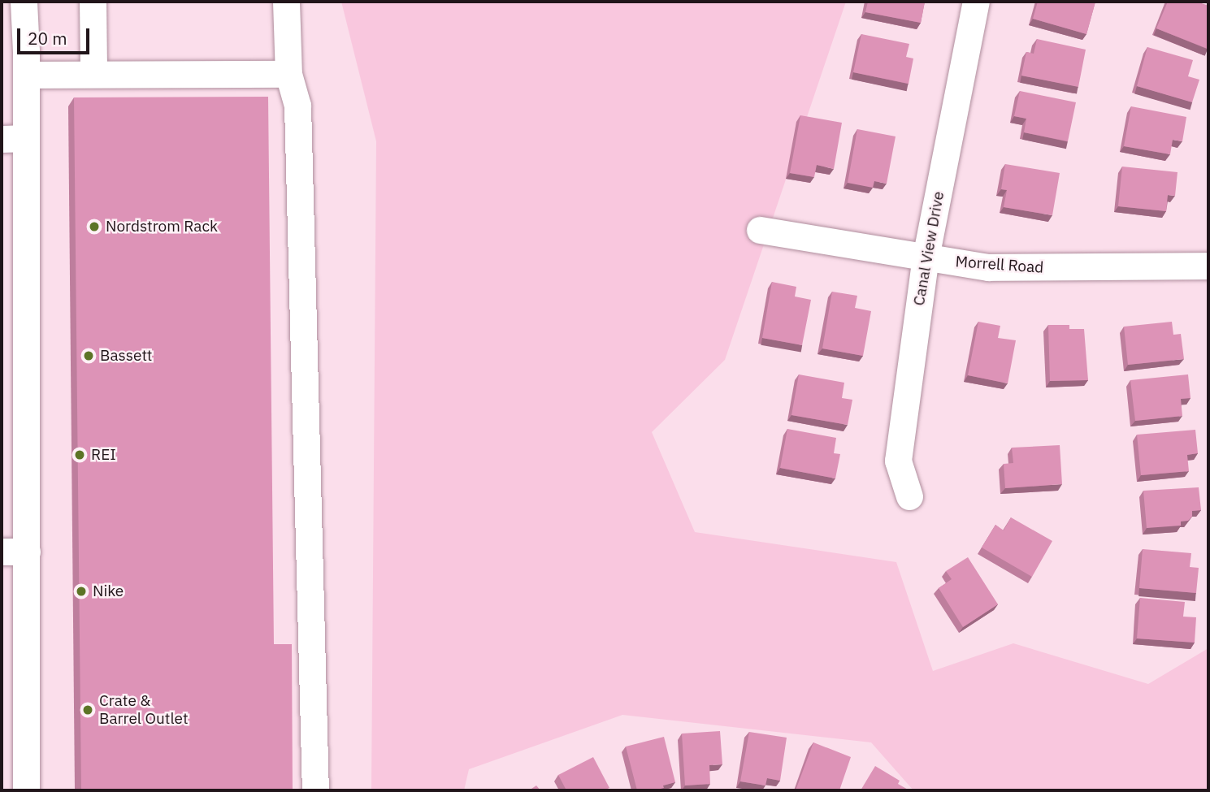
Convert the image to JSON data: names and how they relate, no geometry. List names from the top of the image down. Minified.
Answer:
{"streets":{"street":["Canal View Drive","Morrell Road"]},"crossings":[["Canal View Drive","Morrell Road"]],"places":["Nordstrom Rack","Bassett","REI","Nike","Crate & Barrel Outlet"],"scale_bar":"20 m"}
